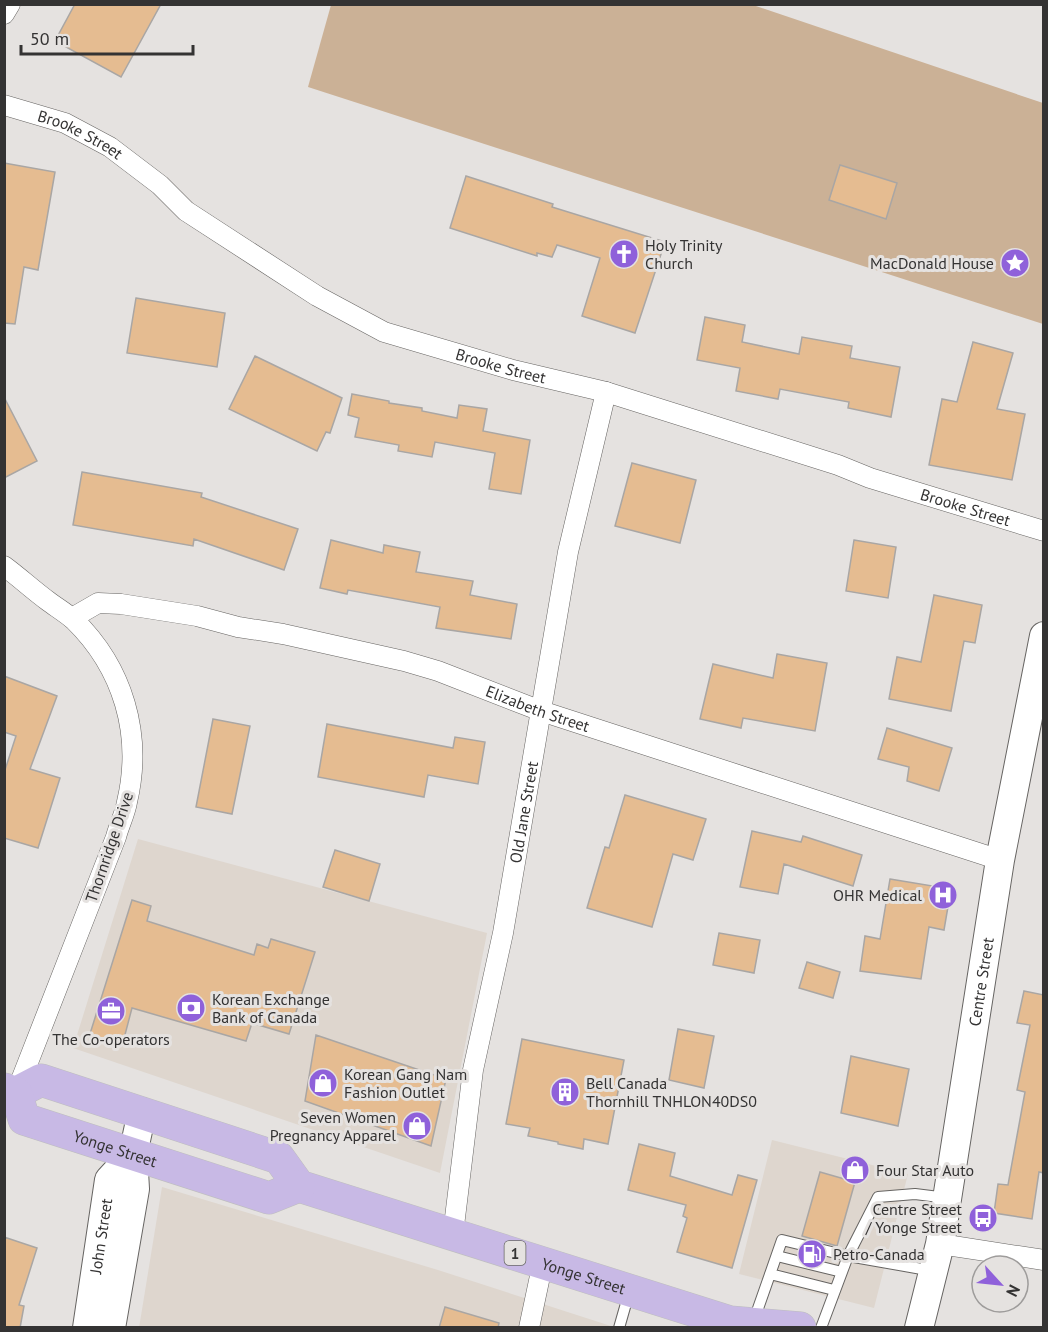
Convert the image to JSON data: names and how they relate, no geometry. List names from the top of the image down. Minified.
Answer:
{"streets":{"main road":["Centre Street","Yonge Street","John Street","1"],"street":["Brooke Street","Elizabeth Street","Old Jane Street","Thornridge Drive"]},"crossings":[["Brooke Street","Old Jane Street"],["Elizabeth Street","Old Jane Street"],["Elizabeth Street","Thornridge Drive"],["Elizabeth Street","Centre Street"],["Old Jane Street","Yonge Street"],["Thornridge Drive","Yonge Street"],["Yonge Street","John Street"]],"places":{"church":["Holy Trinity Church"],"place":["MacDonald House"],"hospital":["OHR Medical"],"bank":["Korean Exchange Bank of Canada"],"office":["The Co-operators"],"shop":["Korean Gang Nam Fashion Outlet","Seven Women Pregnancy Apparel","Four Star Auto"],"building":["Bell Canada Thornhill TNHLON40DS0"],"bus stop":["Centre Street / Yonge Street"],"fuel station":["Petro-Canada"]},"scale_bar":"50 m","north":"bottom right"}
